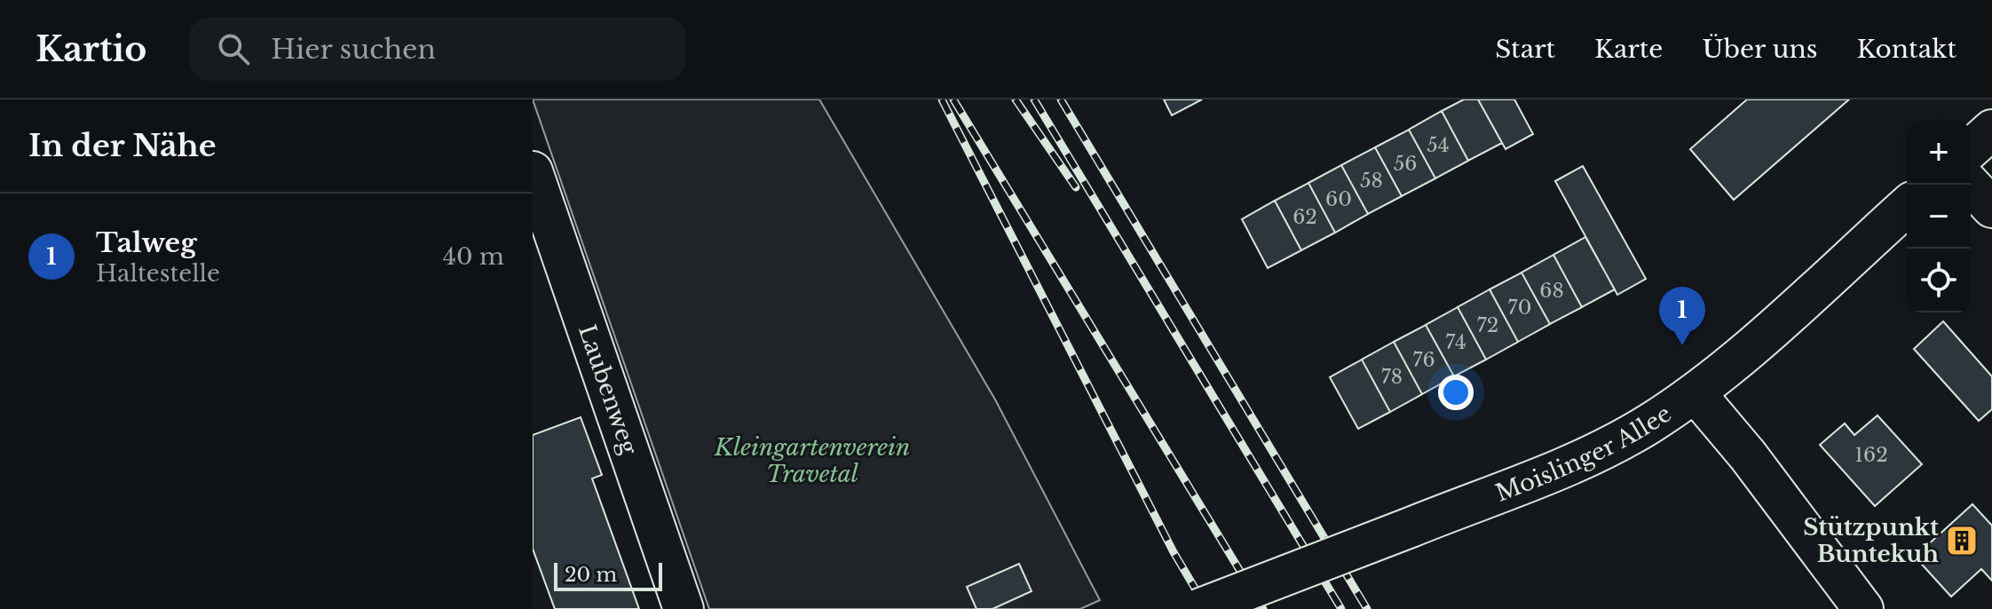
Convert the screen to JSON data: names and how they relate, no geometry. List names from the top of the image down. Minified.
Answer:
{"streets":{"main road":["Laubenweg","Moislinger Allee"]},"parks":["Kleingartenverein Travetal"],"places":{"building":["Stützpunkt Buntekuh"]},"house_numbers":["54","56","58","60","62","68","70","72","74","76","78","162"],"scale_bar":"20 m","page":{"header":"Kartio","search":"Hier suchen","nav":["Start","Karte","Über uns","Kontakt"],"heading":"In der Nähe","map_buttons":["+","−"],"list":[{"mark":"1","name":"Talweg","note":"Haltestelle","value":"40 m"}],"pins":"1","scale":"20 m"}}
